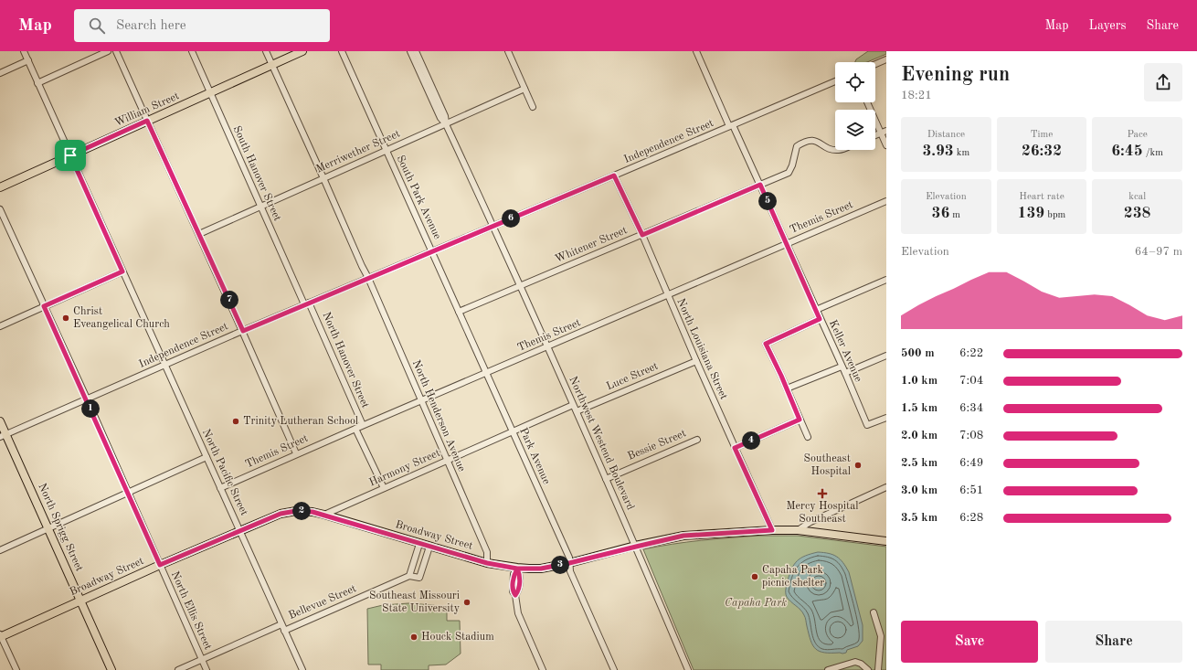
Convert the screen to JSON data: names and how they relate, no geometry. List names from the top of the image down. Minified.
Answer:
{"streets":{"main road":["William Street","North Sprigg Street","Broadway Street"],"street":["Independence Street","Merriwether Street","South Hanover Street","South Park Avenue","Themis Street","Whitener Street","North Louisiana Street","Keller Avenue","North Hanover Street","Luce Street","North Henderson Avenue","Northwest Westend Boulevard","Bessie Street","Park Avenue","Harmony Street","North Pacific Street","Bellevue Street","North Ellis Street"]},"crossings":[["William Street","South Hanover Street"],["William Street","North Henderson Avenue"],["William Street","North Pacific Street"],["Independence Street","South Hanover Street"],["Independence Street","South Park Avenue"],["Independence Street","North Louisiana Street"],["Independence Street","Keller Avenue"],["Independence Street","North Hanover Street"],["Independence Street","North Henderson Avenue"],["Independence Street","Northwest Westend Boulevard"],["Independence Street","Park Avenue"],["Independence Street","North Pacific Street"],["Independence Street","North Sprigg Street"],["Independence Street","North Ellis Street"],["Merriwether Street","South Hanover Street"],["Merriwether Street","South Park Avenue"],["Merriwether Street","North Henderson Avenue"],["Merriwether Street","Northwest Westend Boulevard"],["South Hanover Street","North Hanover Street"],["South Park Avenue","Park Avenue"],["Themis Street","North Louisiana Street"],["Themis Street","Keller Avenue"],["Themis Street","North Hanover Street"],["Themis Street","North Henderson Avenue"],["Themis Street","Northwest Westend Boulevard"],["Themis Street","Park Avenue"],["Themis Street","North Pacific Street"],["Whitener Street","North Louisiana Street"],["Whitener Street","Keller Avenue"],["Whitener Street","Northwest Westend Boulevard"],["Whitener Street","Park Avenue"],["North Louisiana Street","Luce Street"],["North Louisiana Street","Broadway Street"],["Luce Street","Northwest Westend Boulevard"],["North Henderson Avenue","Harmony Street"],["North Henderson Avenue","Broadway Street"],["Northwest Westend Boulevard","Bessie Street"],["Northwest Westend Boulevard","Harmony Street"],["Northwest Westend Boulevard","Broadway Street"],["Park Avenue","Harmony Street"],["Park Avenue","Broadway Street"],["Harmony Street","Broadway Street"],["North Pacific Street","Broadway Street"],["North Pacific Street","Bellevue Street"],["North Sprigg Street","Broadway Street"],["Broadway Street","North Ellis Street"],["Bellevue Street","North Ellis Street"]],"parks":["Capaha Park"],"places":{"other":["Christ Eveangelical Church","Trinity Lutheran School","Southeast Hospital","Capaha Park picnic shelter","Southeast Missouri State University","Houck Stadium"],"health":["Mercy Hospital Southeast"]},"page":{"header":"Map","search":"Search here","nav":["Map","Layers","Share"],"heading":["Evening run","18:21"],"stats":[["Distance","3.93 km"],["Time","26:32"],["Pace","6:45 /km"],["Elevation","36 m"],["Heart rate","139 bpm"],["kcal","238"]],"pins":["5","6","7","1","4","2","3"],"chart":["Elevation","64–97 m"],"list":[{"name":"500 m","note":"6:22"},{"name":"1.0 km","note":"7:04"},{"name":"1.5 km","note":"6:34"},{"name":"2.0 km","note":"7:08"},{"name":"2.5 km","note":"6:49"},{"name":"3.0 km","note":"6:51"},{"name":"3.5 km","note":"6:28"}],"buttons":["Save","Share"]}}
